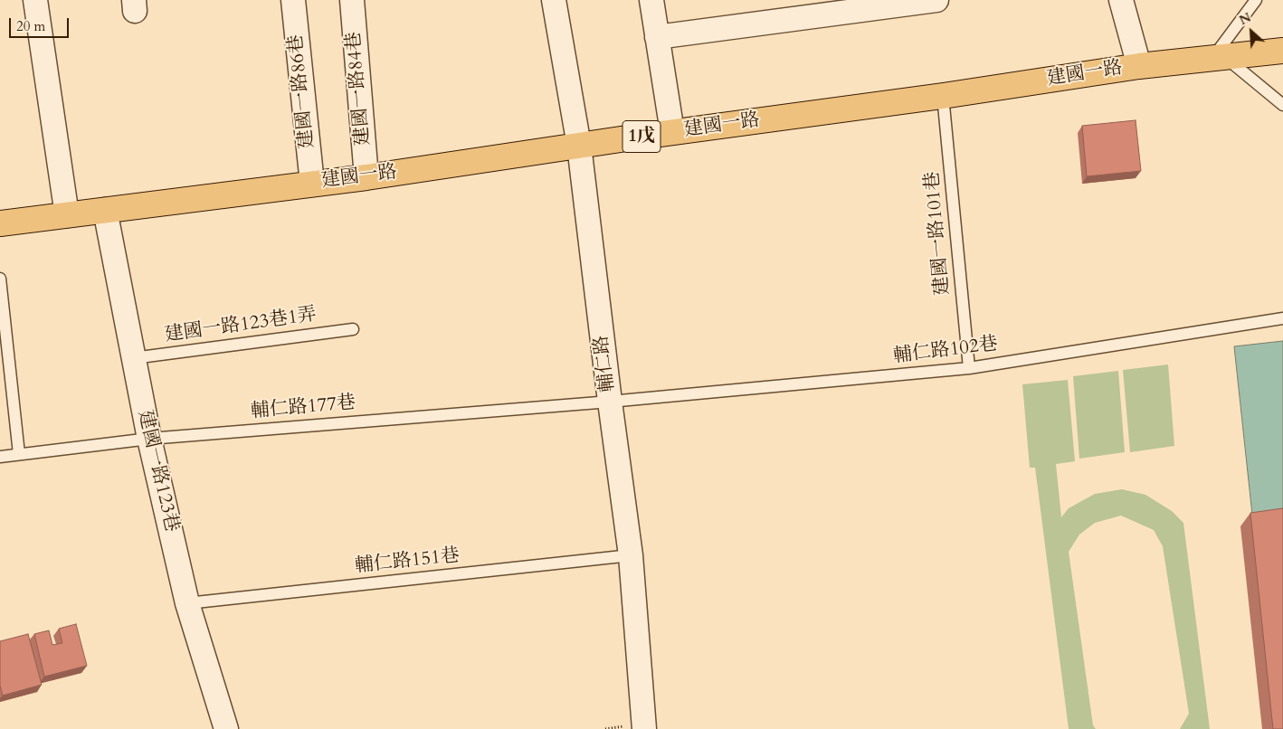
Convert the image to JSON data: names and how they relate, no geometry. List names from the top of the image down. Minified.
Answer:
{"streets":{"main road":["建國一路","1戊"],"street":["建國一路84巷","建國一路86巷","輔仁路","建國一路123巷"],"lane":["建國一路101巷","建國一路123巷1弄","輔仁路102巷","輔仁路177巷","輔仁路151巷"]},"crossings":[["建國一路","建國一路84巷"],["建國一路","建國一路86巷"],["建國一路","建國一路101巷"],["建國一路","輔仁路"],["建國一路","建國一路123巷"],["建國一路101巷","輔仁路102巷"],["建國一路123巷1弄","建國一路123巷"],["輔仁路102巷","輔仁路"],["輔仁路102巷","輔仁路177巷"],["輔仁路","輔仁路177巷"],["輔仁路","輔仁路151巷"],["輔仁路177巷","建國一路123巷"],["建國一路123巷","輔仁路151巷"]],"scale_bar":"20 m","north":"top left"}
